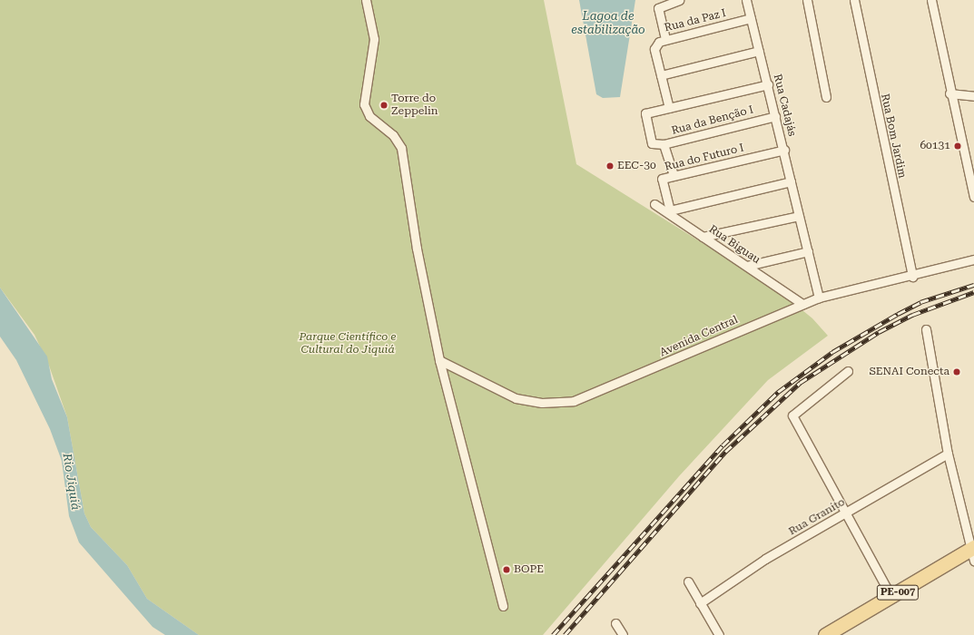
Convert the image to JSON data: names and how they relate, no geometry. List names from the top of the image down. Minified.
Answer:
{"streets":{"main road":["PE-007"],"street":["Rua da Paz I","Rua Cadajás","Rua da Benção I","Rua Bom Jardim","Rua do Futuro I","Rua Biguau","Avenida Central","Rua Granito"]},"crossings":[["Rua da Paz I","Rua Cadajás"],["Rua Cadajás","Rua da Benção I"],["Rua Cadajás","Rua do Futuro I"],["Rua Cadajás","Avenida Central"],["Rua da Benção I","Rua do Futuro I"],["Rua Bom Jardim","Avenida Central"],["Rua do Futuro I","Rua Biguau"],["Rua Biguau","Avenida Central"]],"water":["Lagoa de estabilização","Rio Jiquiá"],"parks":["Parque Científico e Cultural do Jiquiá"],"places":["Torre do Zeppelin","60131","EEC-30","SENAI Conecta","BOPE"]}
